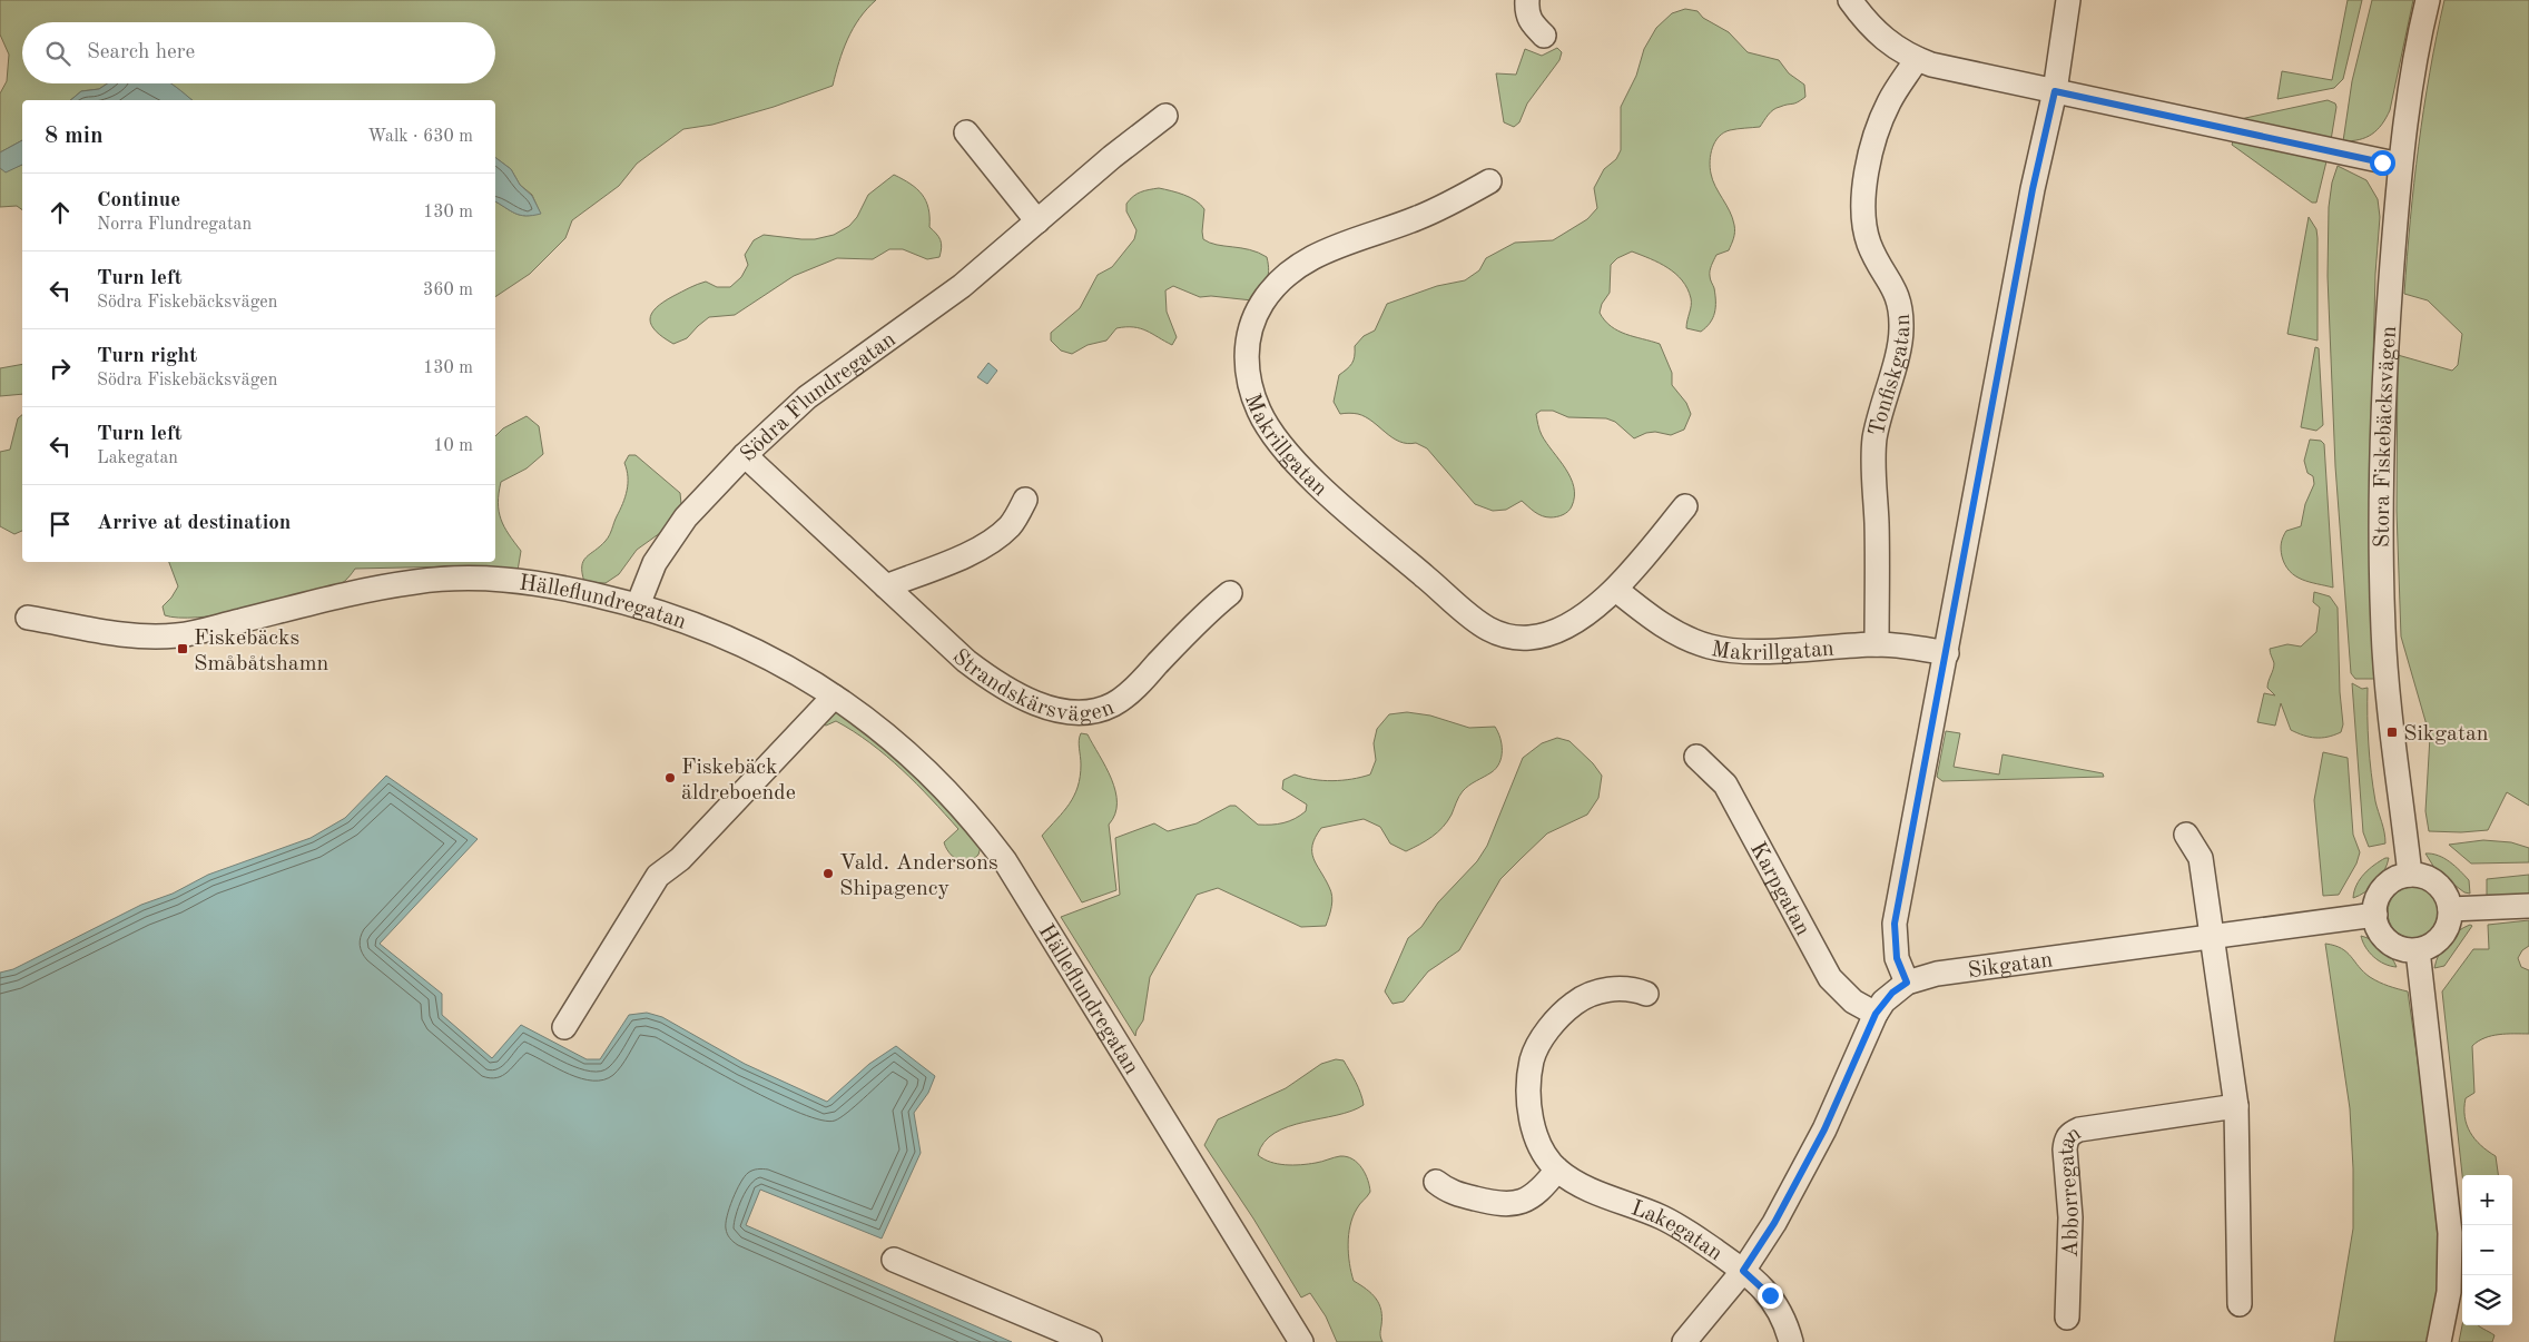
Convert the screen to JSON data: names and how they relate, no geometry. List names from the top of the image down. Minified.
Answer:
{"streets":{"street":["Tonfiskgatan","Södra Flundregatan","Stora Fiskebäcksvägen","Makrillgatan","Hälleflundregatan","Strandskärsvägen","Karpgatan","Sikgatan","Abborregatan","Lakegatan"]},"crossings":[["Tonfiskgatan","Makrillgatan"],["Södra Flundregatan","Hälleflundregatan"],["Södra Flundregatan","Strandskärsvägen"],["Stora Fiskebäcksvägen","Sikgatan"]],"places":{"transit":["Fiskebäcks Småbåtshamn","Sikgatan"],"other":["Fiskebäck äldreboende","Vald. Andersons Shipagency"]},"page":{"search":"Search here","heading":["8 min","Walk · 630 m"],"list":[["Continue","Norra Flundregatan","130 m"],["Turn left","Södra Fiskebäcksvägen","360 m"],["Turn right","Södra Fiskebäcksvägen","130 m"],["Turn left","Lakegatan","10 m"],"Arrive at destination"],"map_buttons":["+","−"]}}
